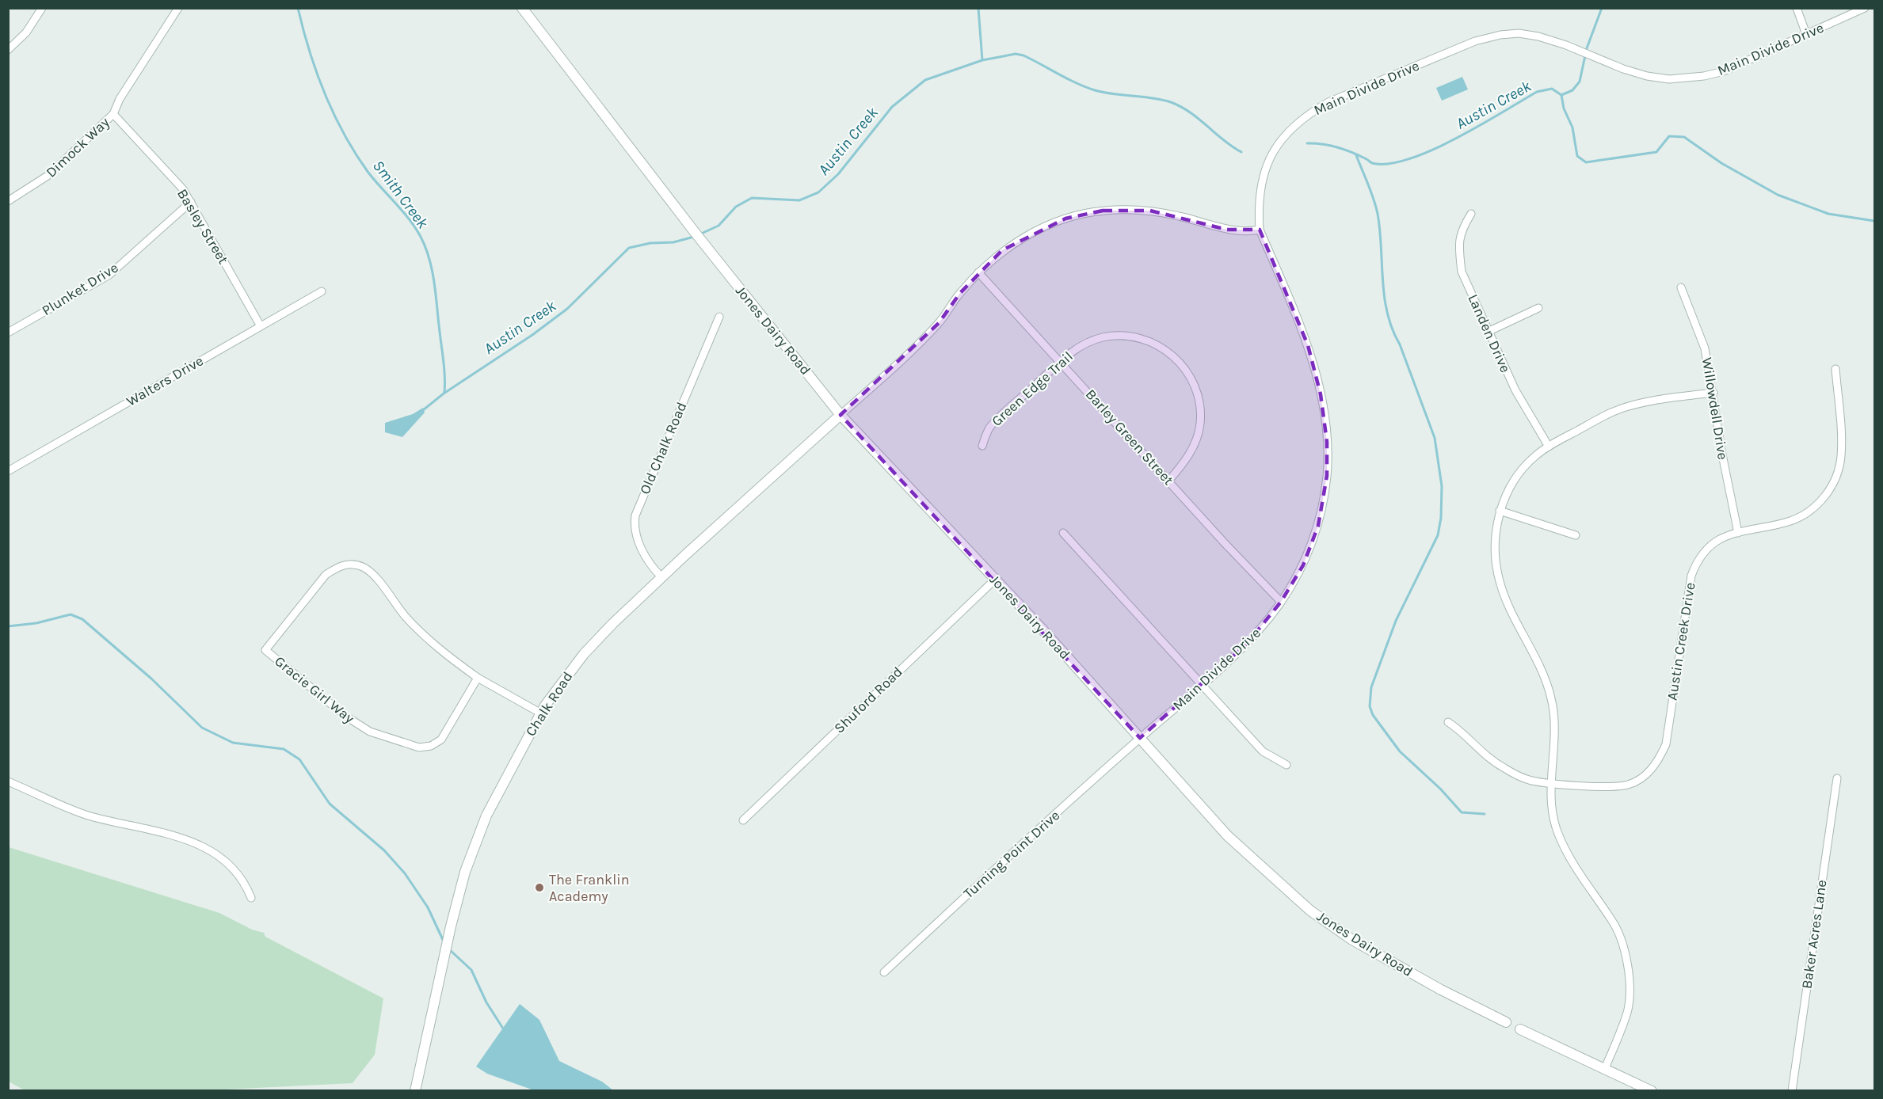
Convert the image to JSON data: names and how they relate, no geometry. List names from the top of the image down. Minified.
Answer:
{"streets":{"street":["Main Divide Drive","Dimock Way","Basley Street","Plunket Drive","Jones Dairy Road","Landen Drive","Walters Drive","Green Edge Trail","Willowdell Drive","Barley Green Street","Old Chalk Road","Austin Creek Drive","Gracie Girl Way","Shuford Road","Chalk Road","Turning Point Drive","Baker Acres Lane"]},"crossings":[["Main Divide Drive","Jones Dairy Road"],["Main Divide Drive","Barley Green Street"],["Main Divide Drive","Turning Point Drive"],["Dimock Way","Basley Street"],["Basley Street","Plunket Drive"],["Basley Street","Walters Drive"],["Jones Dairy Road","Shuford Road"],["Jones Dairy Road","Chalk Road"],["Jones Dairy Road","Turning Point Drive"],["Green Edge Trail","Barley Green Street"],["Willowdell Drive","Austin Creek Drive"],["Old Chalk Road","Chalk Road"],["Gracie Girl Way","Chalk Road"]],"water":["Austin Creek","Smith Creek"],"places":["The Franklin Academy"]}
